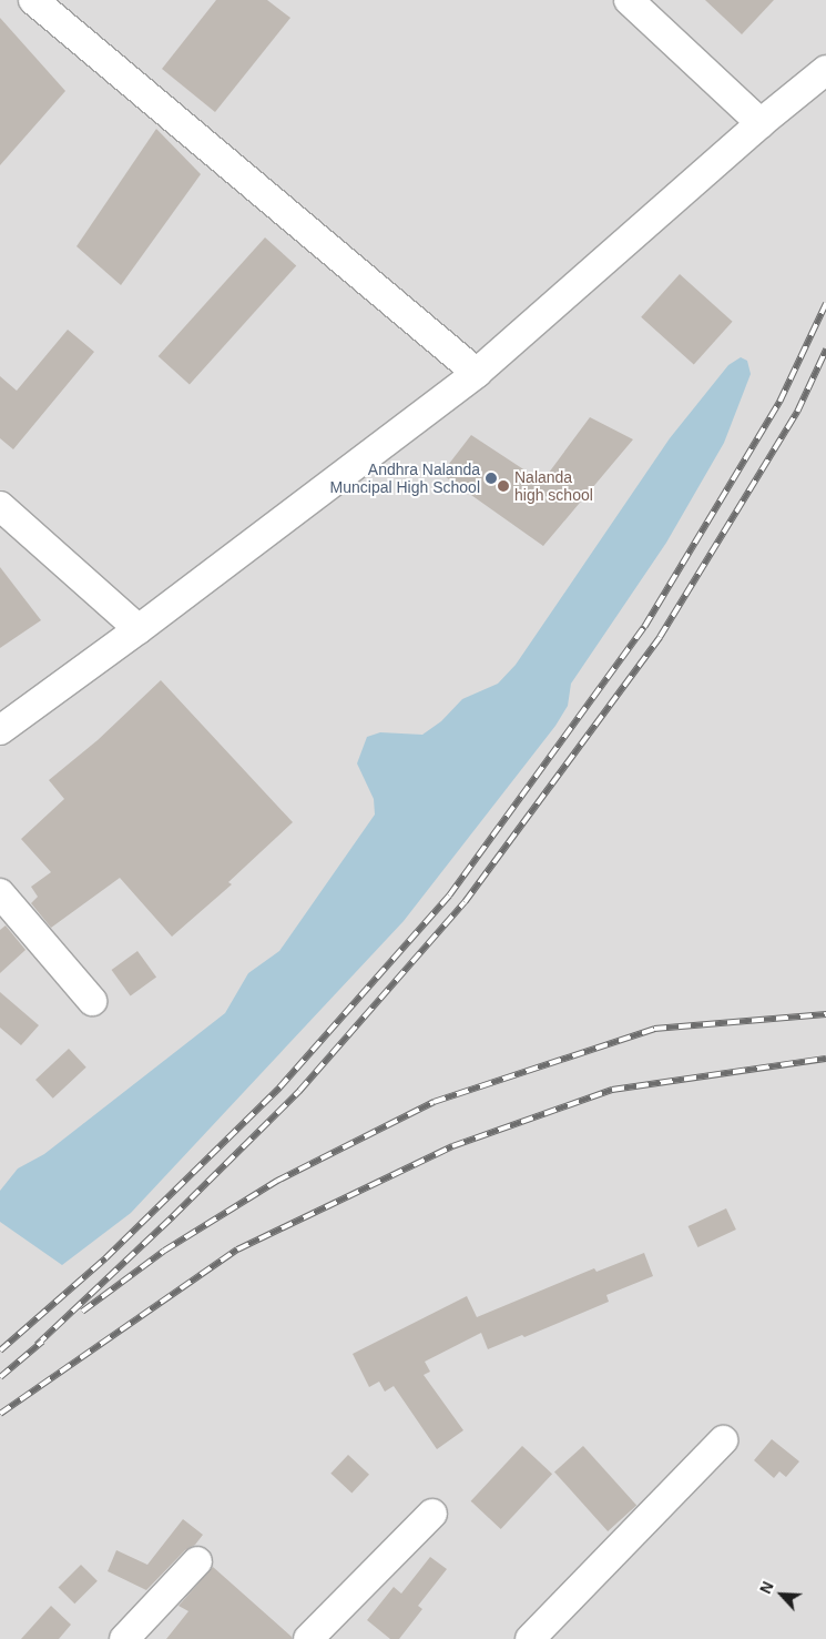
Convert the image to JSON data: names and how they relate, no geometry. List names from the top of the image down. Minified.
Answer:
{"places":["Andhra Nalanda Muncipal High School","Nalanda high school"],"north":"top left"}
